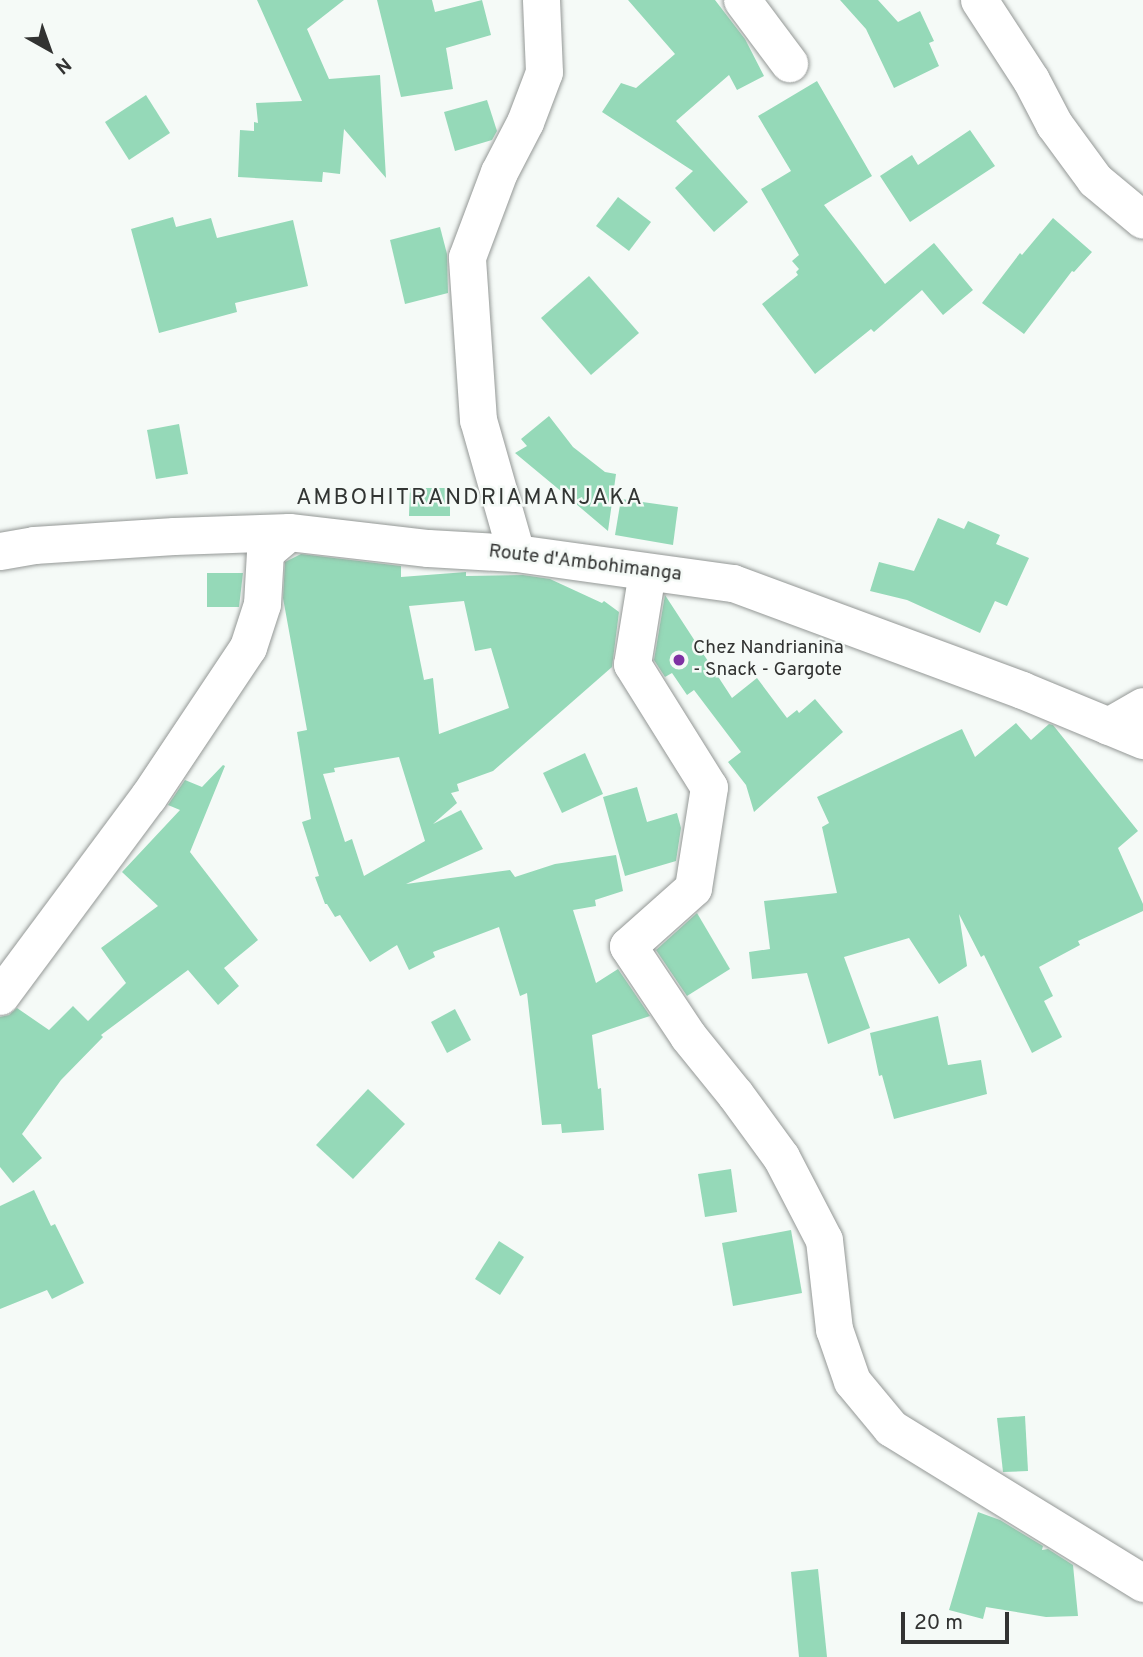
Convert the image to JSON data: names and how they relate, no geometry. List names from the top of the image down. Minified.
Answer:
{"streets":{"street":["Route d'Ambohimanga"]},"districts":["AMBOHITRANDRIAMANJAKA"],"places":["Chez Nandrianina - Snack - Gargote"],"scale_bar":"20 m","north":"bottom right"}
